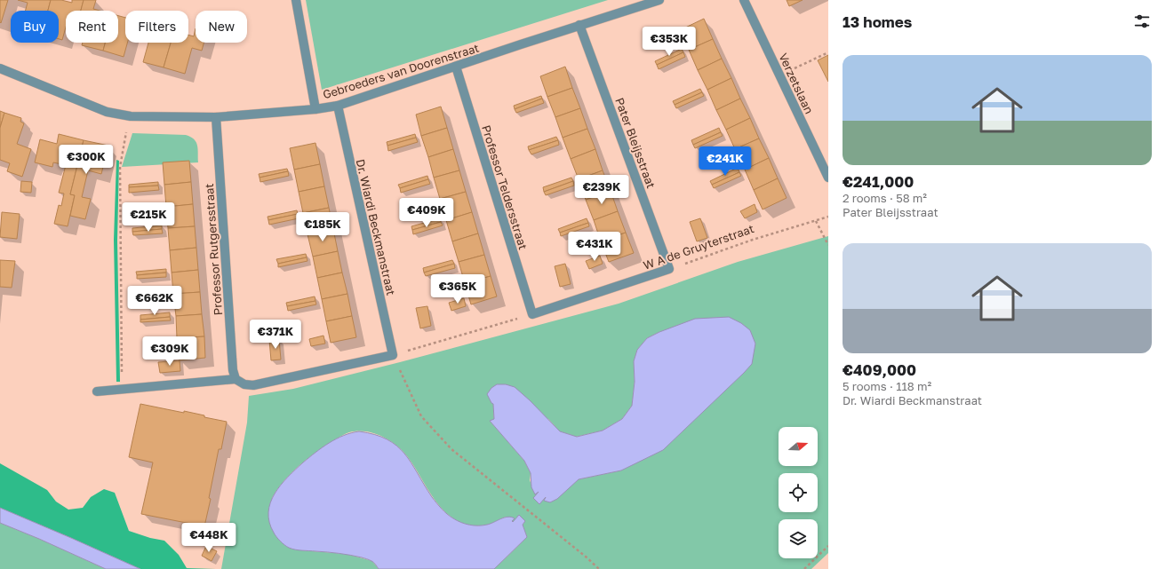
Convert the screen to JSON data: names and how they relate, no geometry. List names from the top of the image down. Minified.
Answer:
{"streets":{"street":["Gebroeders van Doorenstraat","Verzetslaan","Pater Bleijsstraat","Professor Teldersstraat","Dr. Wiardi Beckmanstraat","W A de Gruyterstraat","Professor Rutgersstraat"]},"crossings":[["Gebroeders van Doorenstraat","Pater Bleijsstraat"],["Gebroeders van Doorenstraat","Professor Teldersstraat"],["Gebroeders van Doorenstraat","Dr. Wiardi Beckmanstraat"],["Gebroeders van Doorenstraat","Professor Rutgersstraat"],["Pater Bleijsstraat","W A de Gruyterstraat"],["Professor Teldersstraat","W A de Gruyterstraat"]],"north":"right","page":{"heading":"13 homes","chip":["Buy","Rent","Filters","New"],"price":["€353K","€300K","€241K","€239K","€409K","€215K","€185K","€431K","€365K","€662K","€371K","€309K","€448K"],"list":[{"name":"€241,000","note":"2 rooms · 58 m² · Pater Bleijsstraat"},{"name":"€409,000","note":"5 rooms · 118 m² · Dr. Wiardi Beckmanstraat"}]}}
